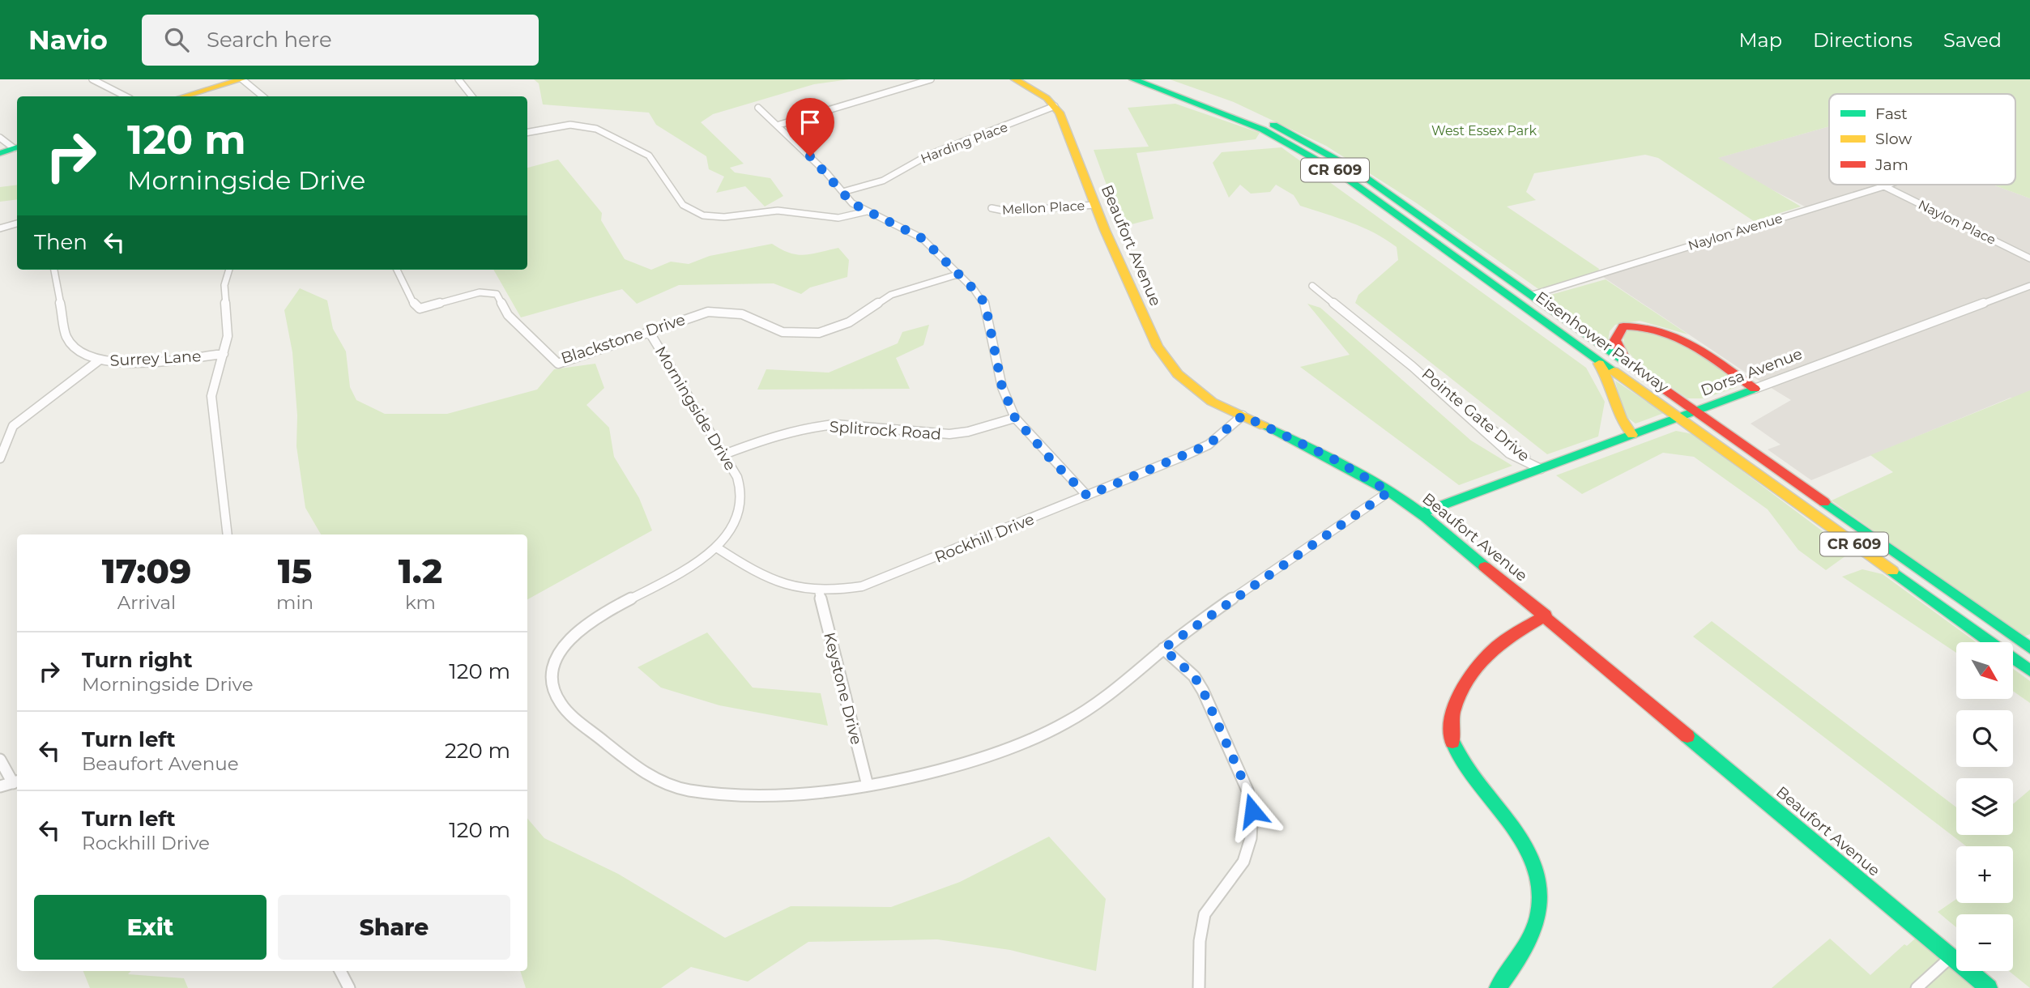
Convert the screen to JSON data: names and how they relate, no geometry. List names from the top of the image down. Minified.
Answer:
{"streets":{"main road":["CR 609","Beaufort Avenue","Eisenhower Parkway","Dorsa Avenue"],"street":["Harding Place","Mellon Place","Naylon Place","Naylon Avenue","Blackstone Drive","Surrey Lane","Morningside Drive","Pointe Gate Drive","Splitrock Road","Rockhill Drive","Keystone Drive"]},"crossings":[["Harding Place","Beaufort Avenue"],["Mellon Place","Beaufort Avenue"],["Naylon Place","Naylon Avenue"],["Naylon Avenue","Eisenhower Parkway"],["Beaufort Avenue","Dorsa Avenue"],["Beaufort Avenue","Morningside Drive"],["Beaufort Avenue","Rockhill Drive"],["Blackstone Drive","Morningside Drive"],["Eisenhower Parkway","Dorsa Avenue"],["Dorsa Avenue","Pointe Gate Drive"],["Morningside Drive","Splitrock Road"],["Morningside Drive","Rockhill Drive"],["Morningside Drive","Keystone Drive"],["Rockhill Drive","Keystone Drive"]],"parks":["West Essex Park"],"legend":["Fast","Slow","Jam"],"north":"bottom right","page":{"header":"Navio","search":"Search here","nav":["Map","Directions","Saved"],"turn":["120 m","Morningside Drive"],"then":"Then","eta":["17:09","Arrival","15","min","1.2","km"],"list":[{"name":"Turn right","note":"Morningside Drive","value":"120 m"},{"name":"Turn left","note":"Beaufort Avenue","value":"220 m"},{"name":"Turn left","note":"Rockhill Drive","value":"120 m"}],"map_buttons":["+","−"],"buttons":["Exit","Share"]}}
